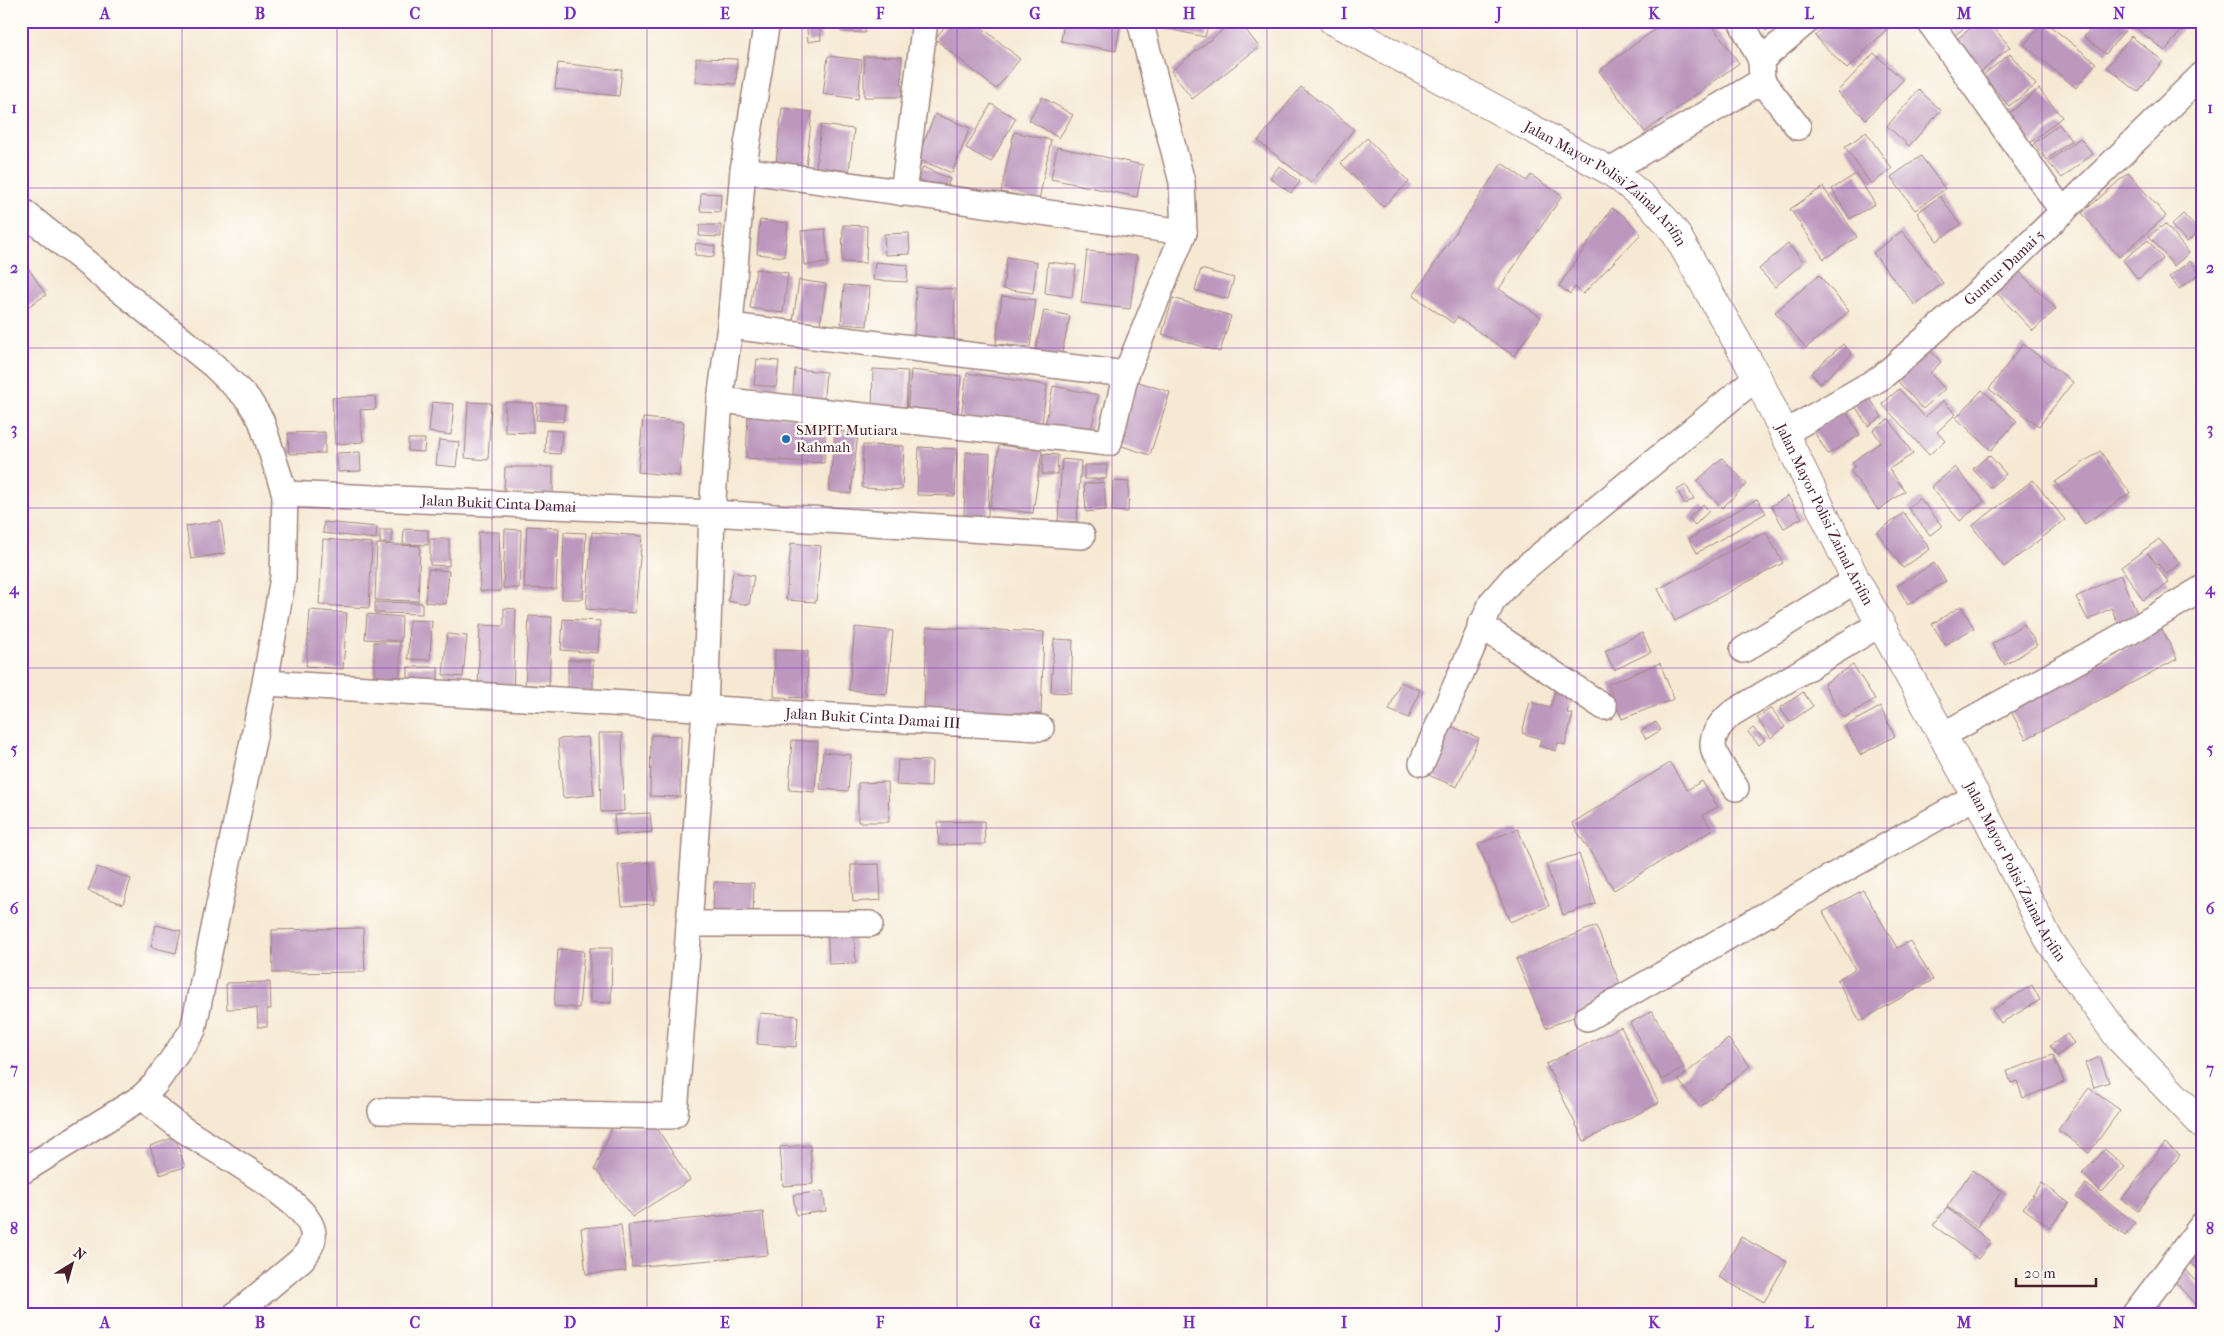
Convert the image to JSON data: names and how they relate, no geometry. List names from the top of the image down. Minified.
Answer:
{"streets":{"main road":["Jalan Mayor Polisi Zainal Arifin"],"street":["Guntur Damai 5","Jalan Bukit Cinta Damai","Jalan Bukit Cinta Damai III"]},"crossings":[["Jalan Mayor Polisi Zainal Arifin","Guntur Damai 5"]],"places":["SMPIT Mutiara Rahmah"],"scale_bar":"20 m","north":"top right","grid":{"columns":["A","B","C","D","E","F","G","H","I","J","K","L","M","N"],"rows":["1","2","3","4","5","6","7","8"]}}
